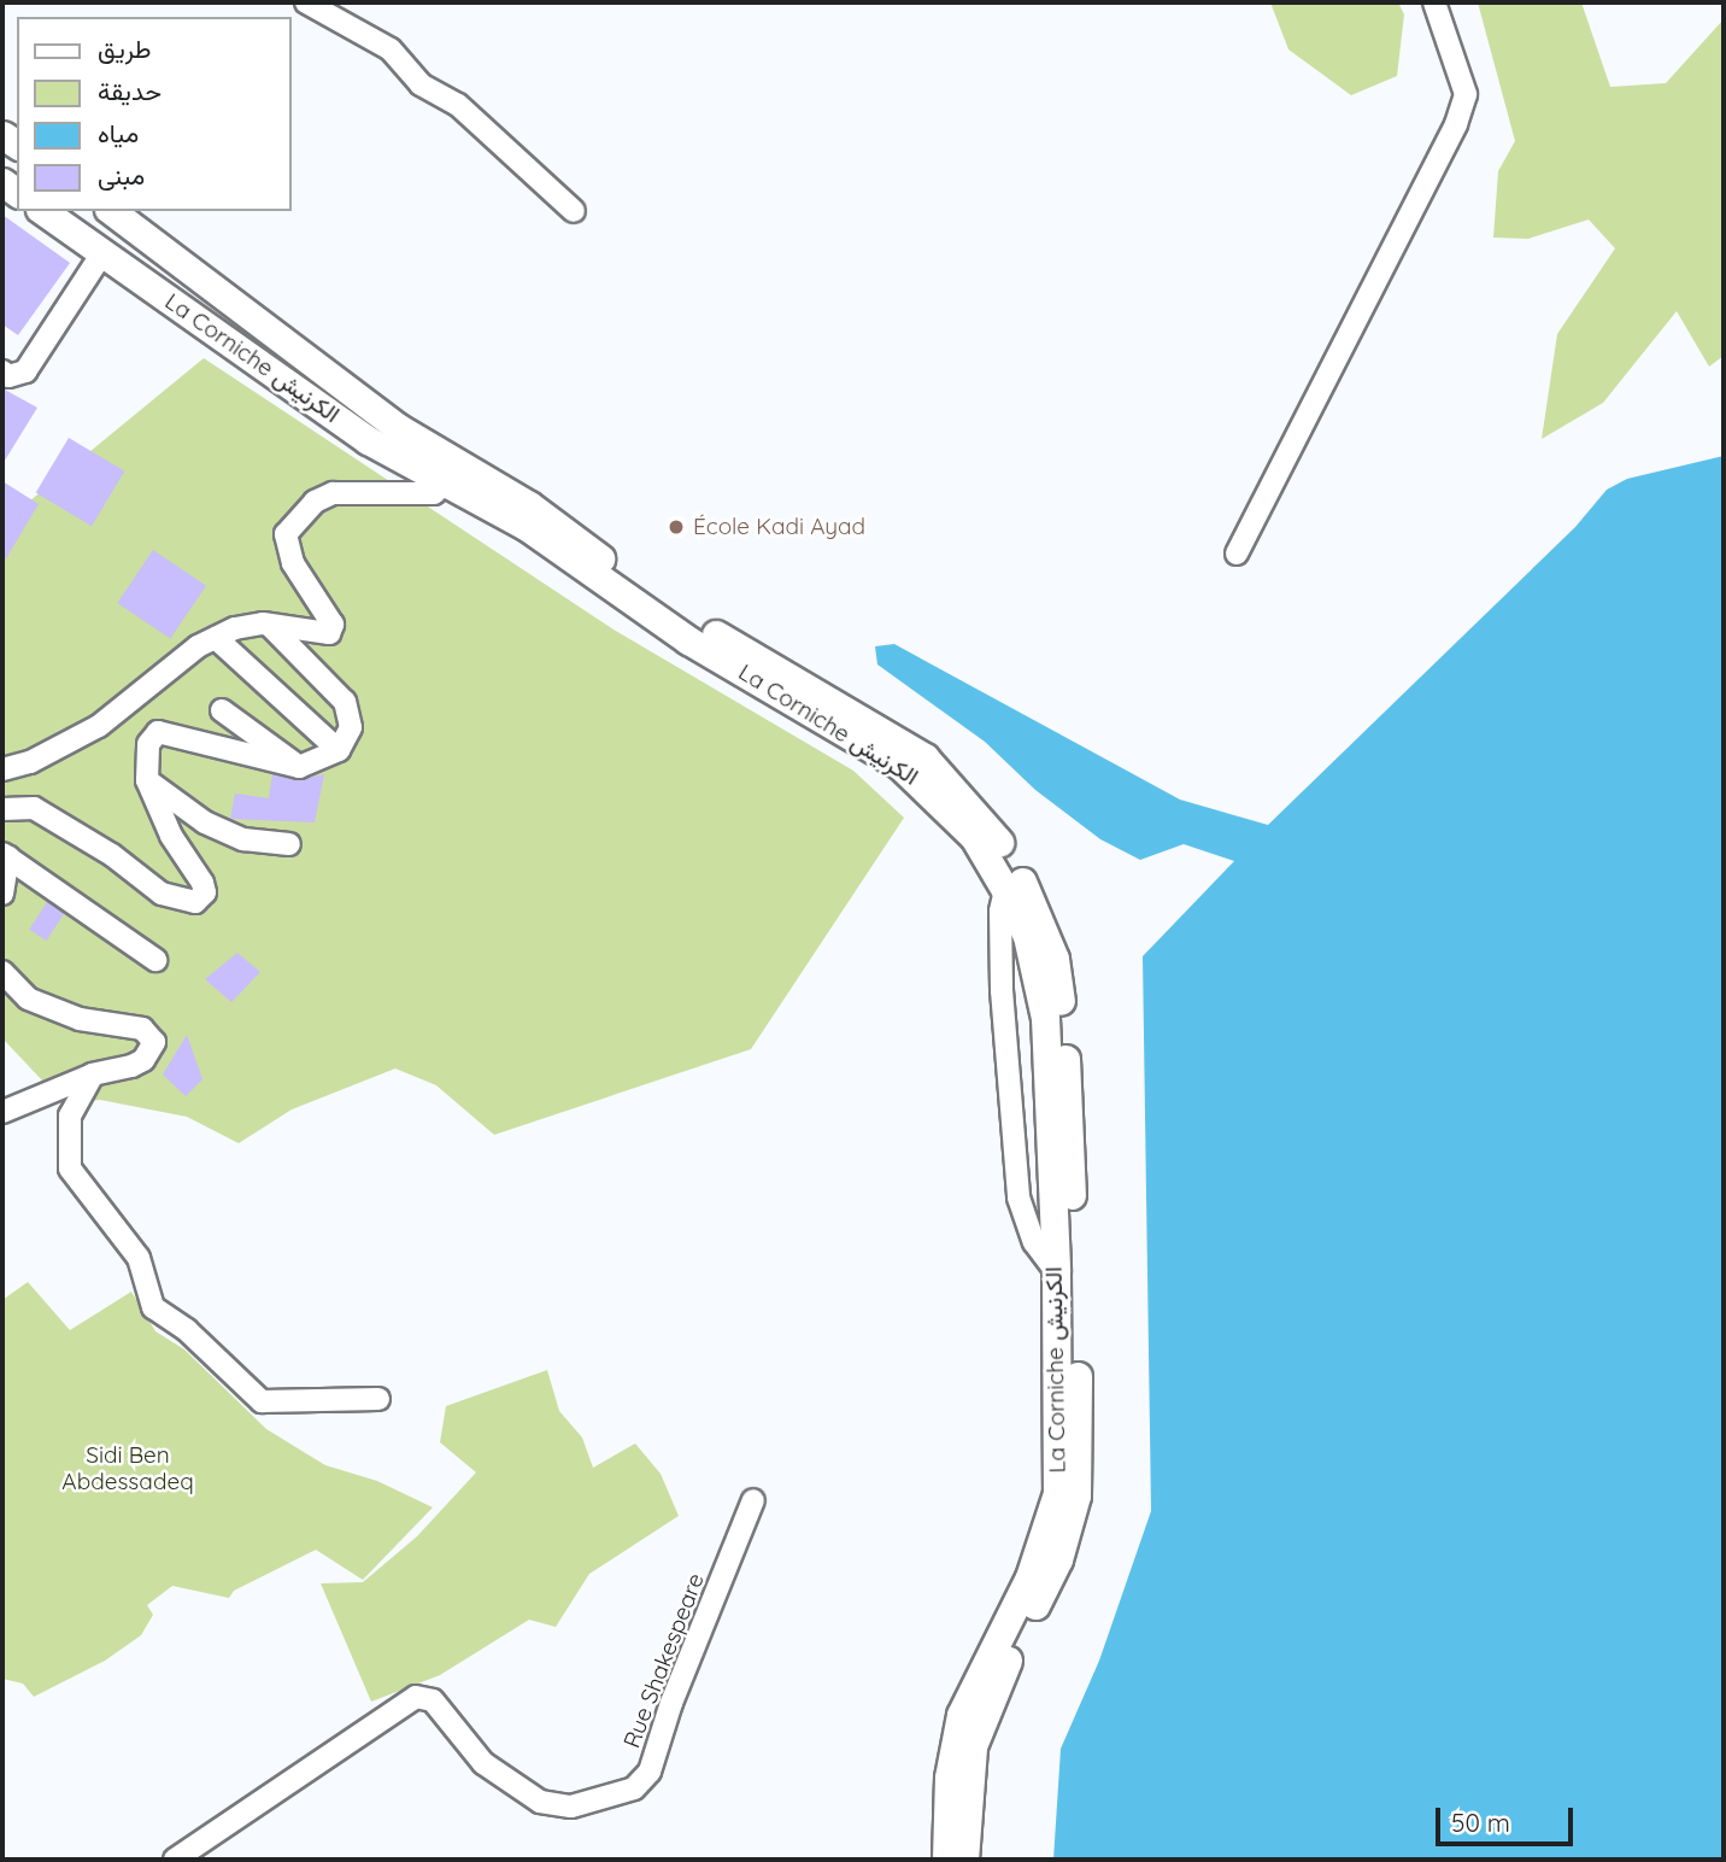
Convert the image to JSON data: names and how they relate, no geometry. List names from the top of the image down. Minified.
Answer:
{"streets":{"main road":["La Corniche الكرنيش"],"street":["Rue Shakespeare"]},"parks":["Sidi Ben Abdessadeq"],"places":["École Kadi Ayad"],"legend":["طريق","حديقة","مياه","مبنى"],"scale_bar":"50 m"}
